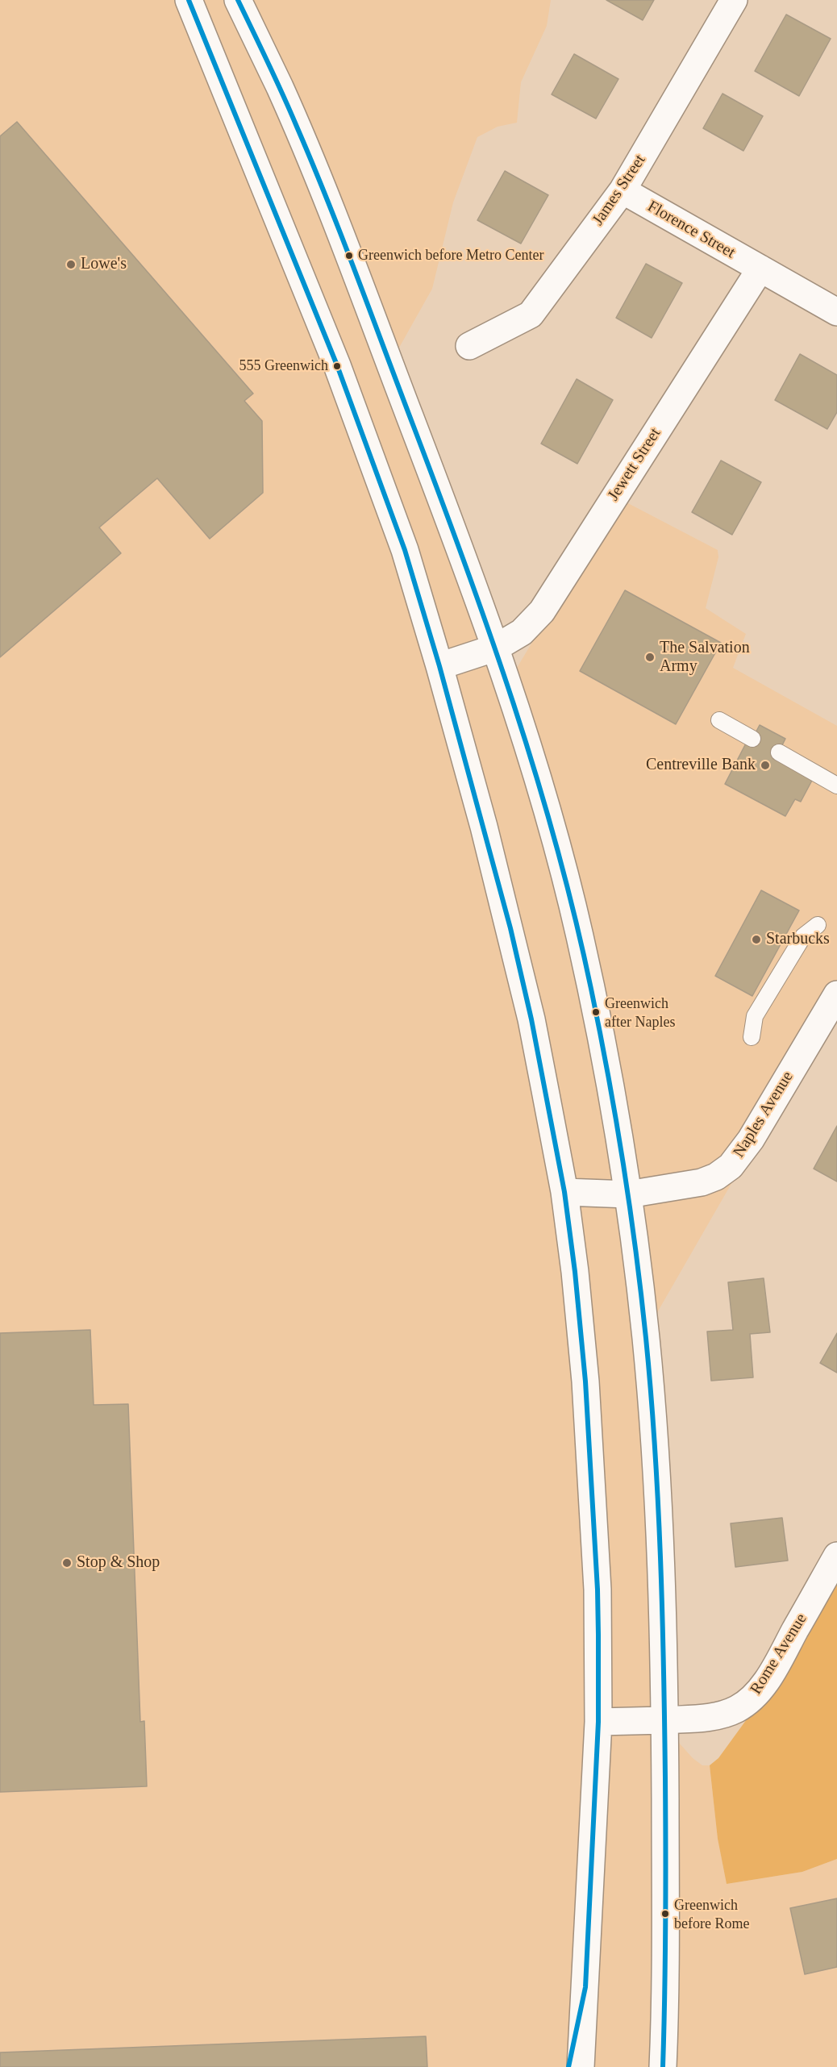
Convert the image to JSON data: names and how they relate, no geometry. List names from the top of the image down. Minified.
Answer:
{"streets":{"main road":["James Street","Florence Street","Jewett Street","Naples Avenue","Rome Avenue"]},"crossings":[["James Street","Florence Street"],["Florence Street","Jewett Street"]],"places":["Greenwich before Metro Center","Lowe's","555 Greenwich","The Salvation Army","Centreville Bank","Starbucks","Greenwich after Naples","Stop & Shop","Greenwich before Rome"]}
